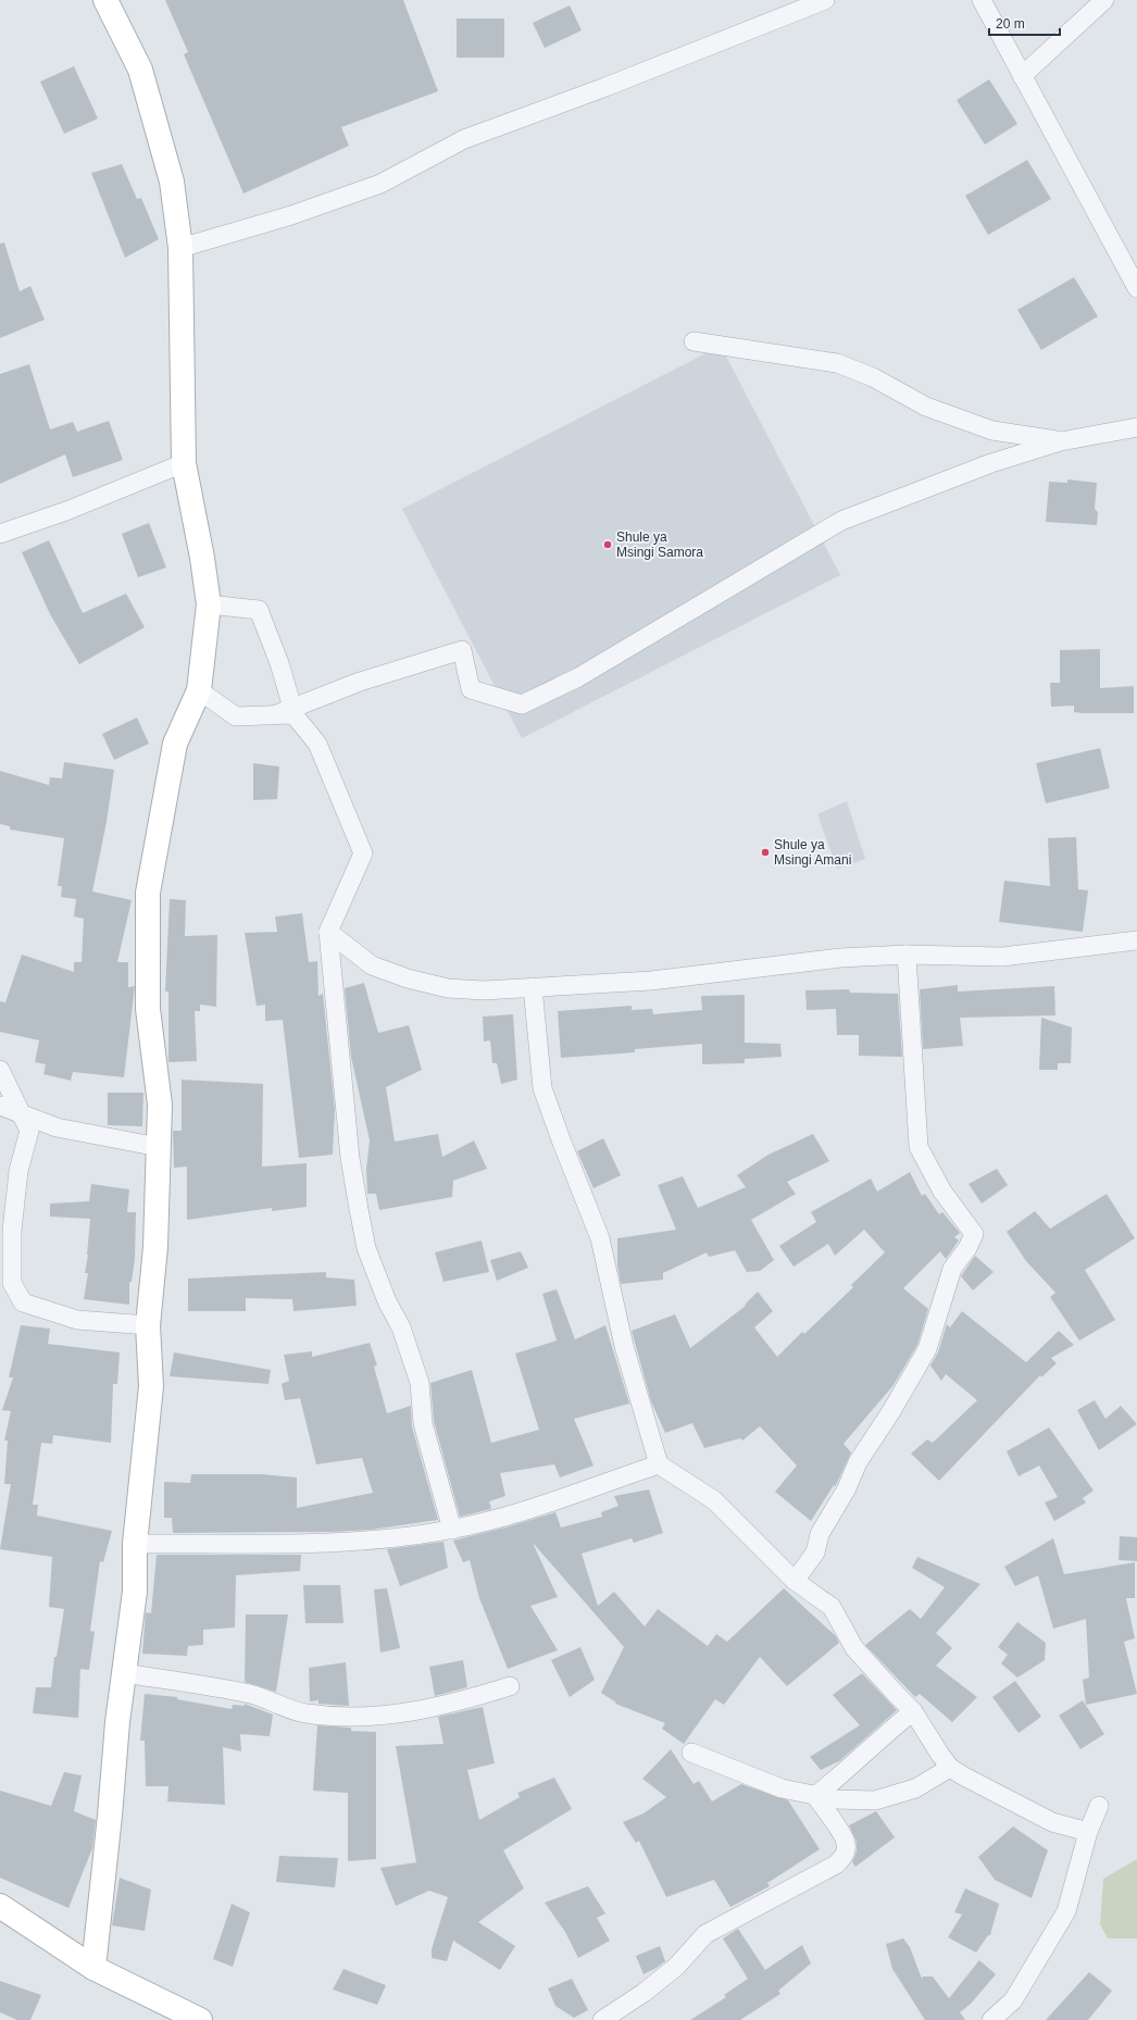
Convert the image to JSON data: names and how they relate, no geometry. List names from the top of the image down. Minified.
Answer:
{"places":["Shule ya Msingi Samora","Shule ya Msingi Amani"],"scale_bar":"20 m"}
